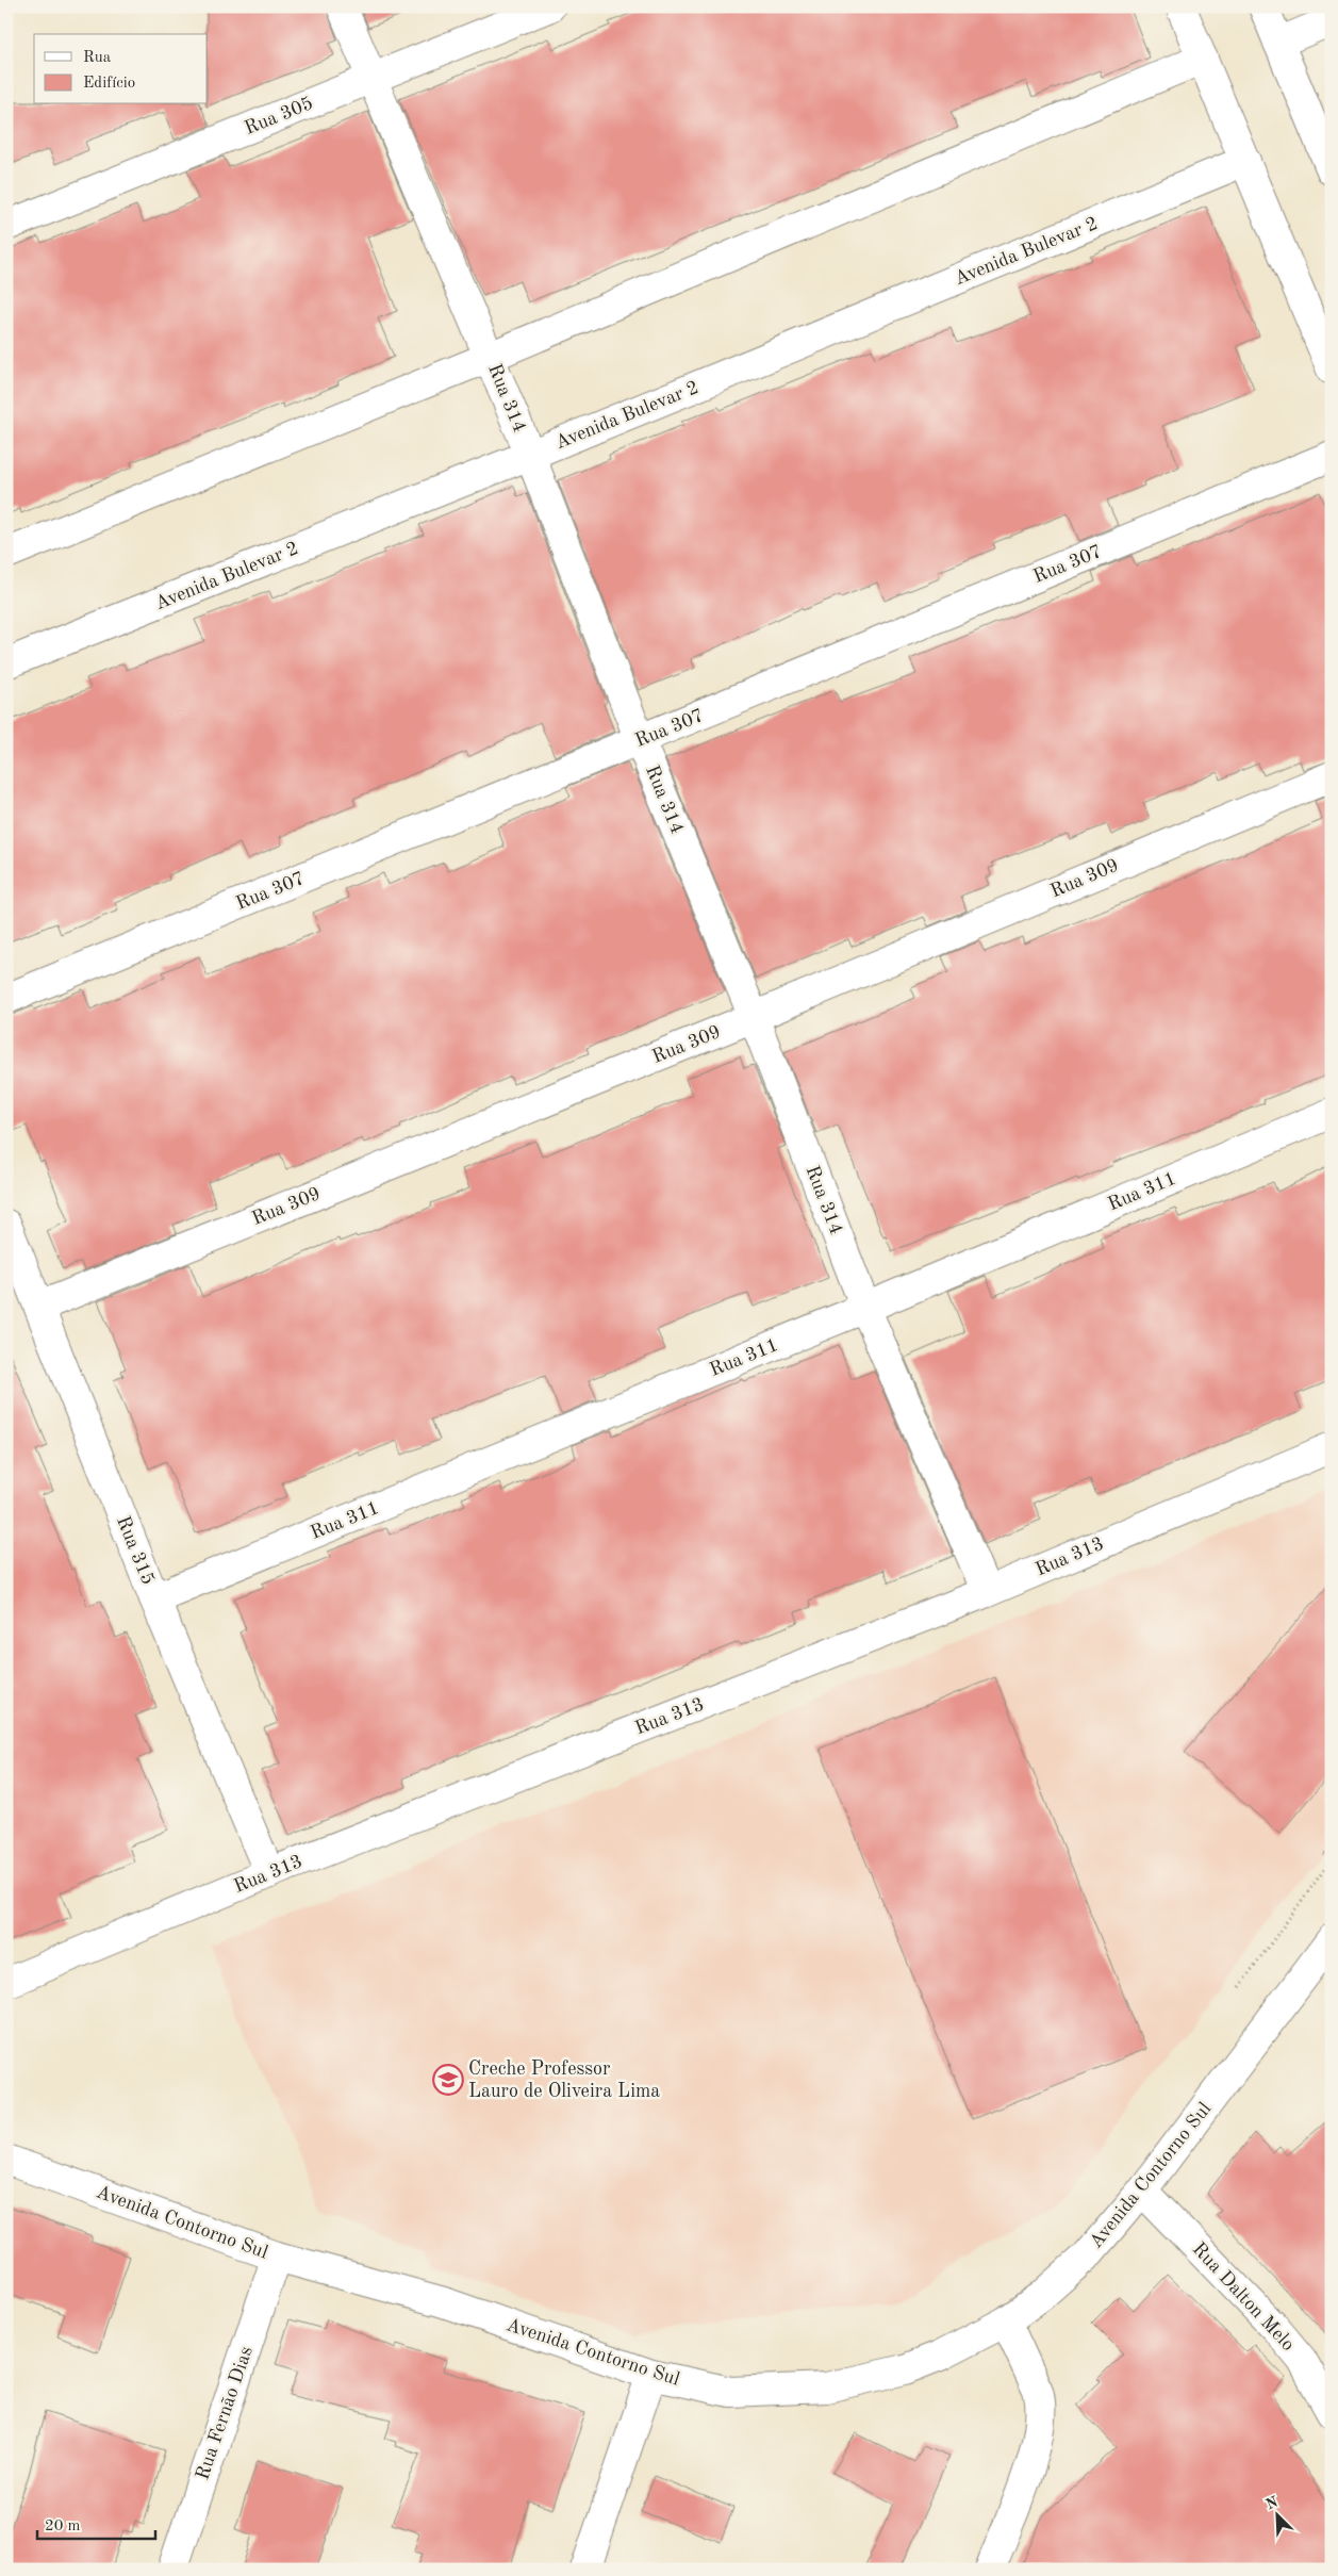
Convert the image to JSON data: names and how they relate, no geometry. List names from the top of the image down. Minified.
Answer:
{"streets":{"street":["Rua 305","Avenida Bulevar 2","Rua 314","Rua 307","Rua 309","Rua 311","Rua 315","Rua 313","Avenida Contorno Sul","Rua Dalton Melo","Rua Fernão Dias"]},"crossings":[["Rua 305","Rua 314"],["Avenida Bulevar 2","Rua 314"],["Rua 314","Rua 307"],["Rua 314","Rua 309"],["Rua 314","Rua 311"],["Rua 314","Rua 313"],["Rua 309","Rua 315"],["Rua 311","Rua 315"],["Rua 315","Rua 313"],["Avenida Contorno Sul","Rua Dalton Melo"],["Avenida Contorno Sul","Rua Fernão Dias"]],"places":{"school or university":["Creche Professor Lauro de Oliveira Lima"]},"legend":["Rua","Edifício"],"scale_bar":"20 m","north":"top left"}
